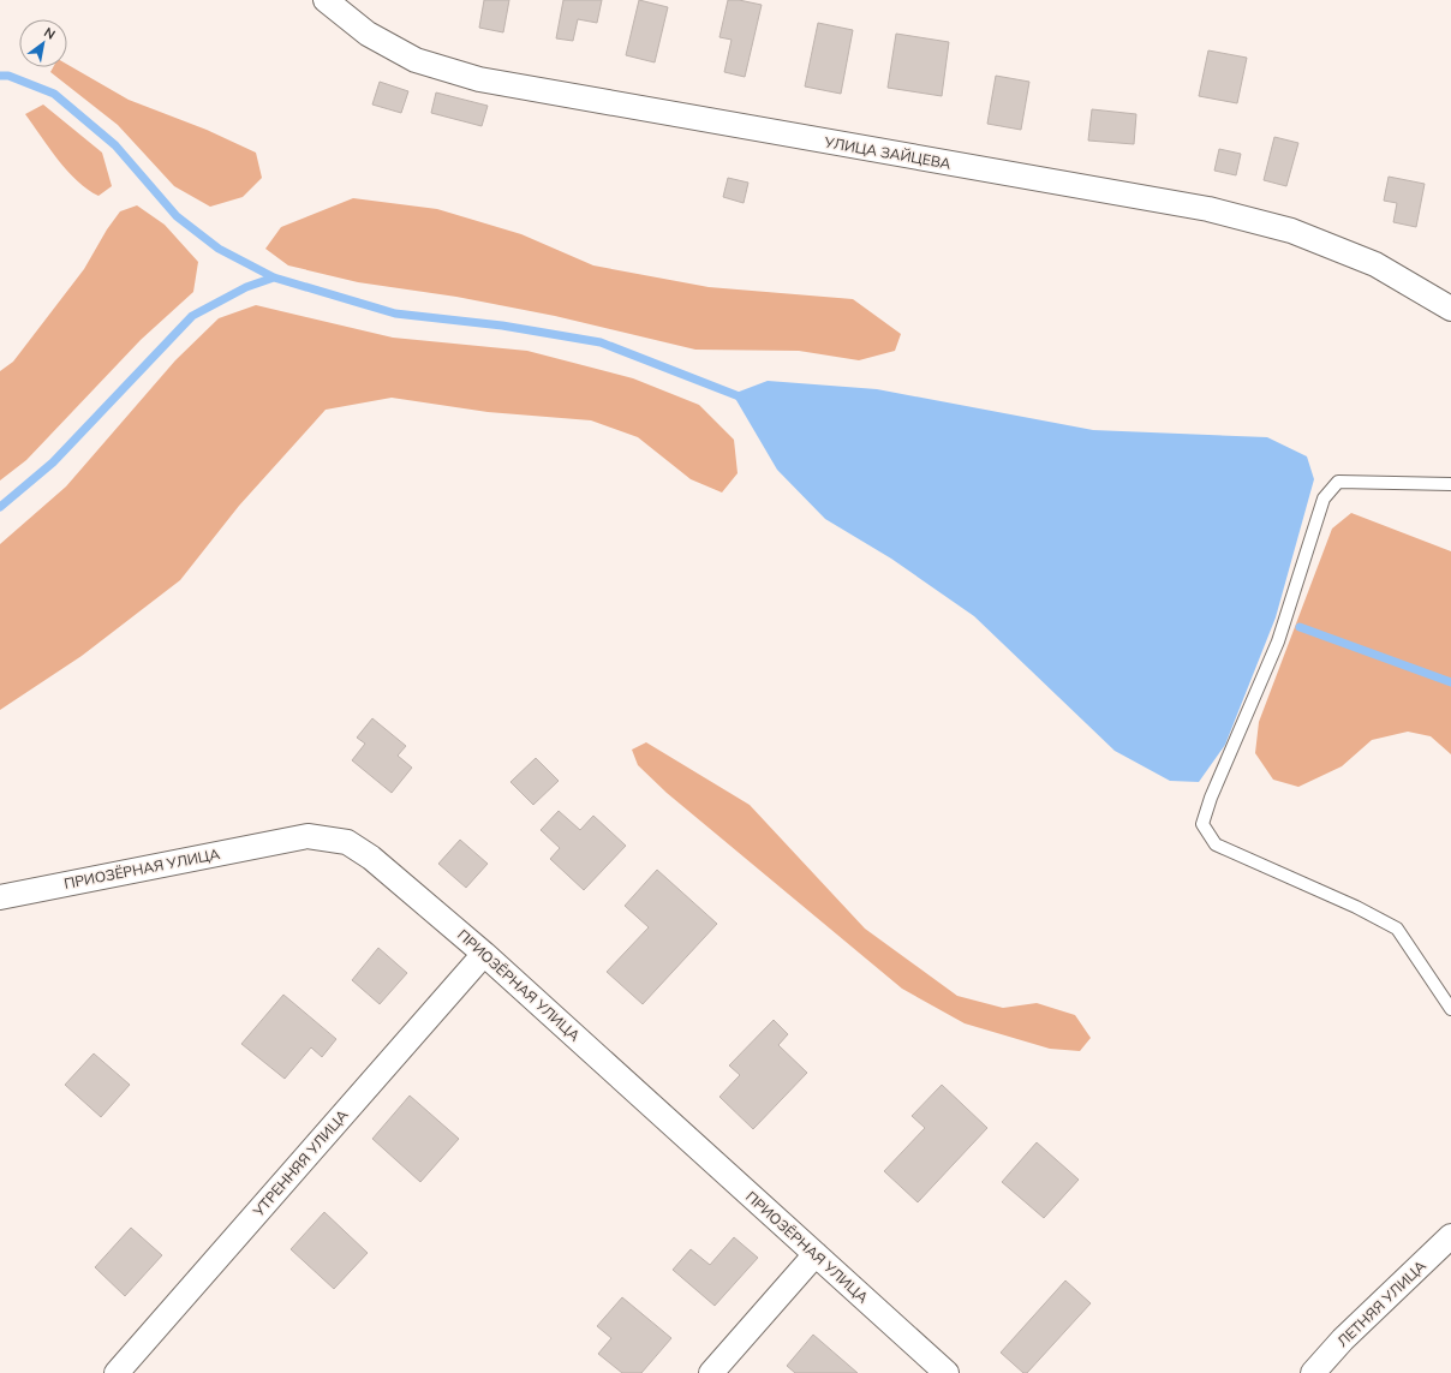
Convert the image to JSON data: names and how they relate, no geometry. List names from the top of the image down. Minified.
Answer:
{"streets":{"street":["УЛИЦА ЗАЙЦЕВА","ПРИОЗЁРНАЯ УЛИЦА","УТРЕННЯЯ УЛИЦА","ЛЕТНЯЯ УЛИЦА"]},"crossings":[["ПРИОЗЁРНАЯ УЛИЦА","УТРЕННЯЯ УЛИЦА"]],"north":"top right"}
